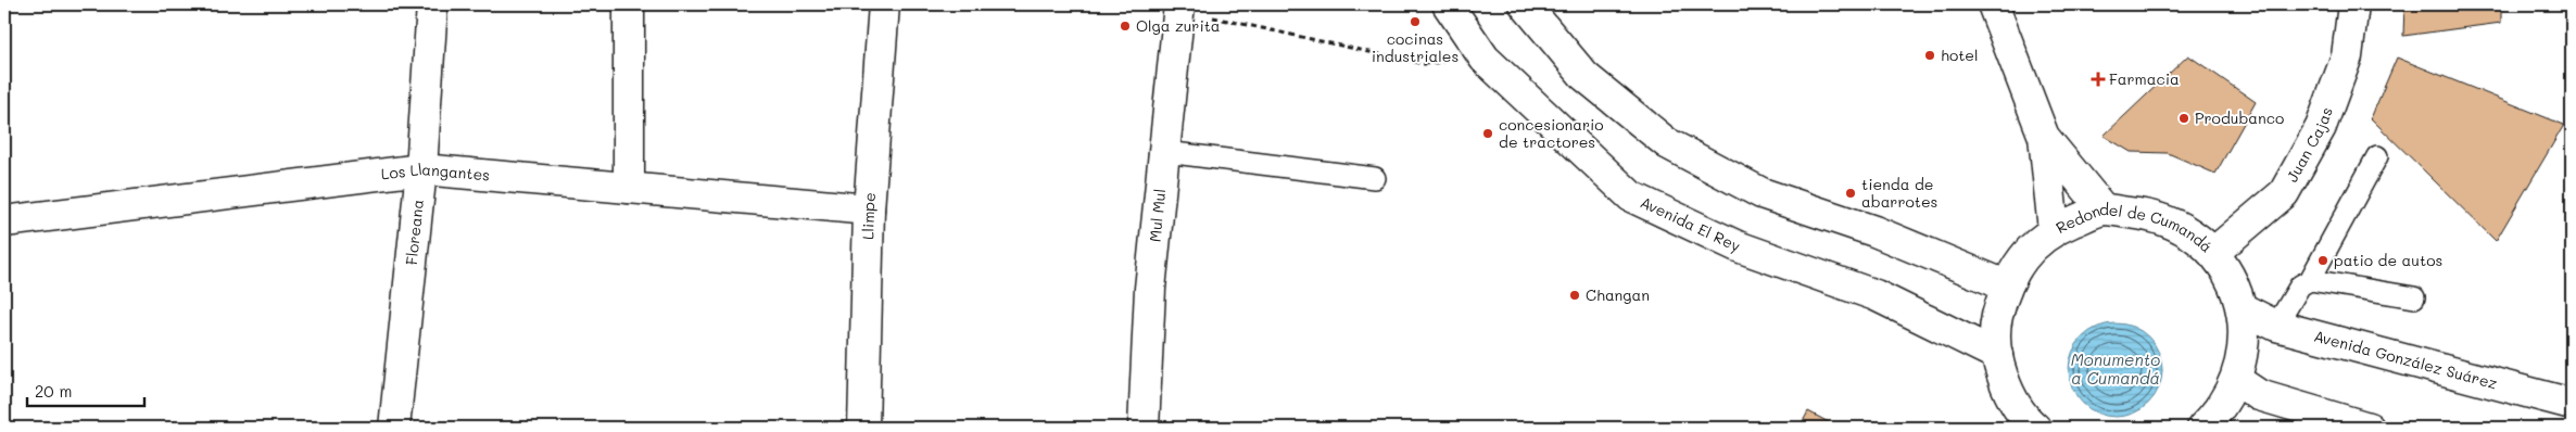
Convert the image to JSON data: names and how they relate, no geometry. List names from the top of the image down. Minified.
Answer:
{"streets":{"street":["Juan Cajas","Los Llangantes","Llimpe","Mul Mul","Avenida El Rey","Floreana","Redondel de Cumandá","Avenida González Suárez"]},"crossings":[["Juan Cajas","Redondel de Cumandá"],["Los Llangantes","Llimpe"],["Los Llangantes","Floreana"],["Avenida El Rey","Redondel de Cumandá"],["Redondel de Cumandá","Avenida González Suárez"]],"water":["Monumento a Cumandá"],"places":{"other":["cocinas industriales","Olga zurita","hotel","Produbanco","concesionario de tractores","tienda de abarrotes","patio de autos","Changan"],"health":["Farmacia"]},"scale_bar":"20 m"}
